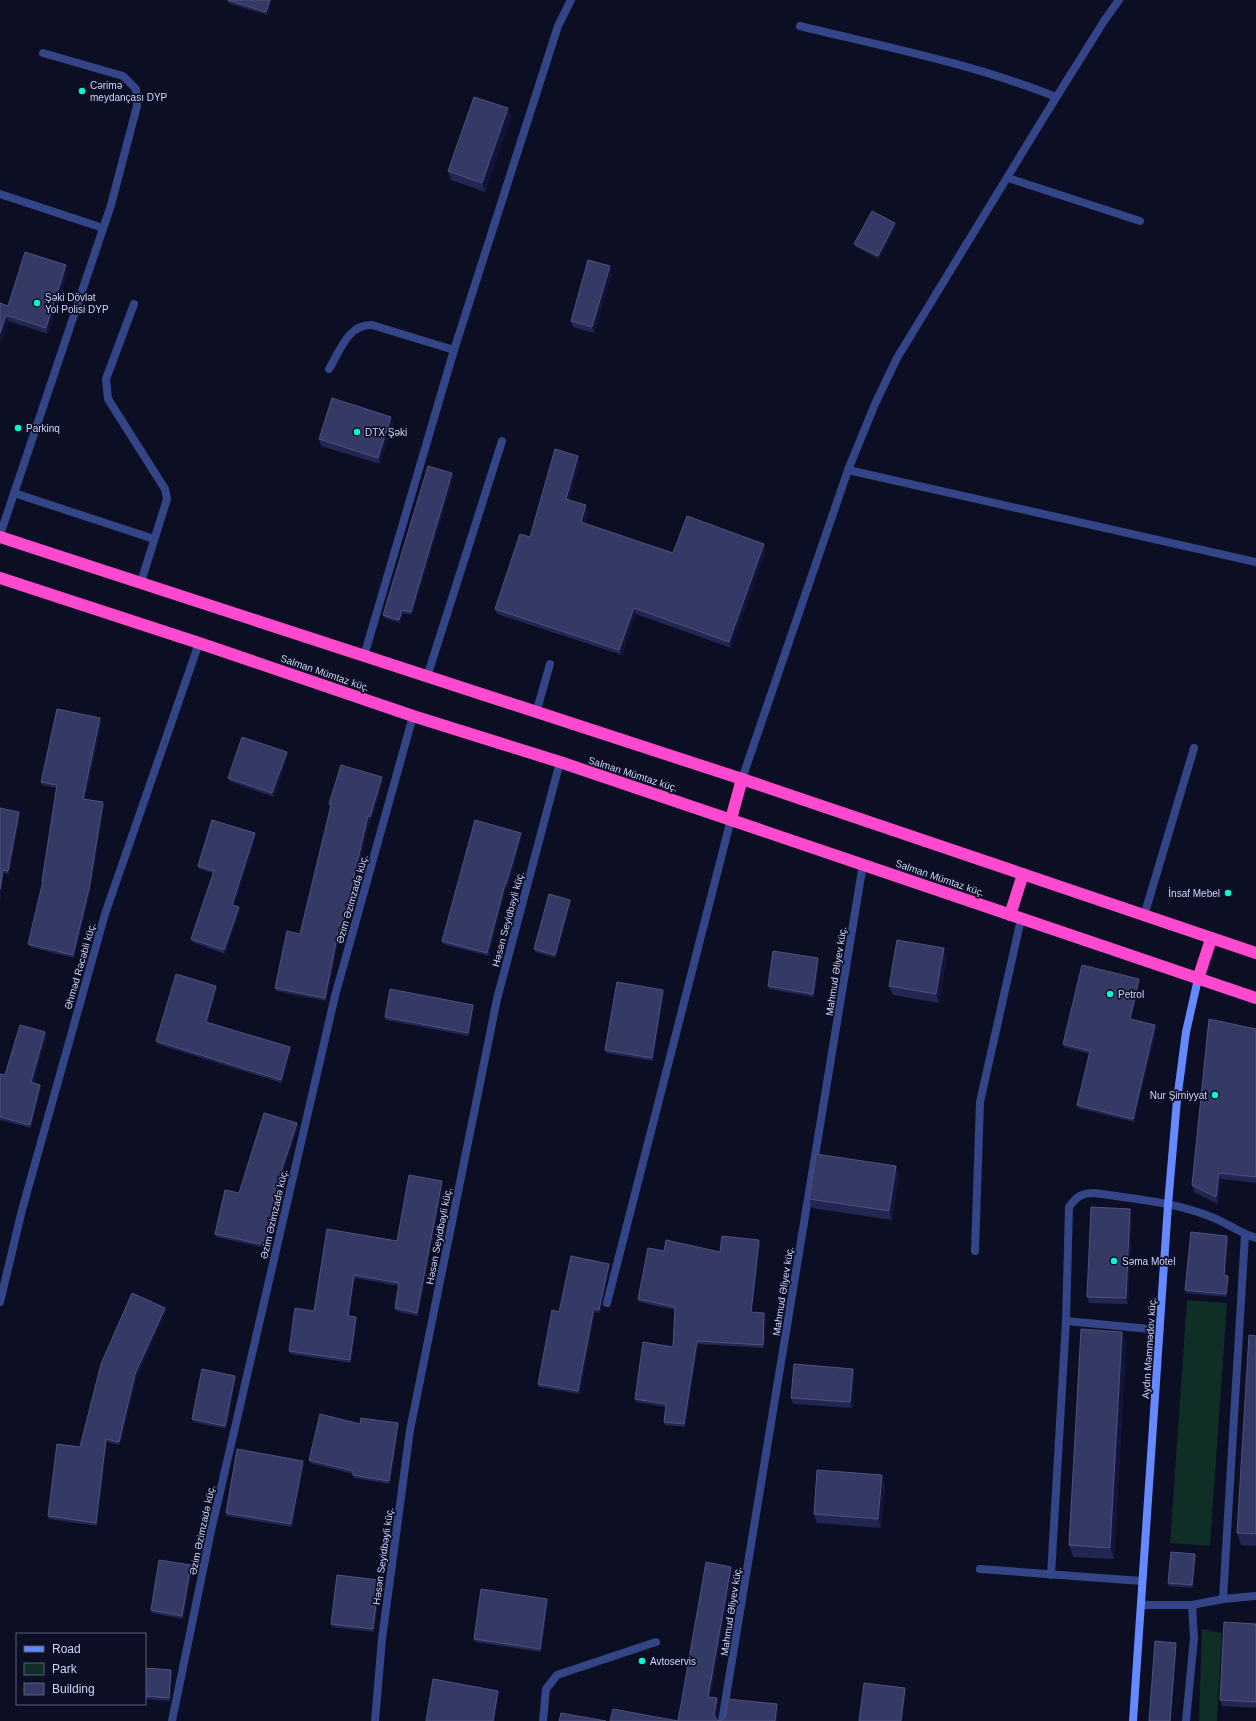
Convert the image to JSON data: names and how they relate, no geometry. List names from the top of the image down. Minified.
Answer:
{"streets":{"highway":["Salman Mümtaz küç."],"street":["Əzim Əzimzadə küç.","Həsən Seyidbəyli küç.","Əhməd Rəcəbli küç.","Mahmud Əliyev küç.","Aydın Məmmədov küç."]},"crossings":[["Salman Mümtaz küç.","Əzim Əzimzadə küç."],["Salman Mümtaz küç.","Həsən Seyidbəyli küç."],["Salman Mümtaz küç.","Əhməd Rəcəbli küç."],["Salman Mümtaz küç.","Mahmud Əliyev küç."],["Salman Mümtaz küç.","Aydın Məmmədov küç."]],"places":["Cərimə meydançası DYP","Şəki Dövlət Yol Polisi DYP","Parkinq","DTX Şəki","İnsaf Mebel","Petrol","Nur Şirniyyat","Səma Motel","Avtoservis"],"legend":["Road","Park","Building"]}
